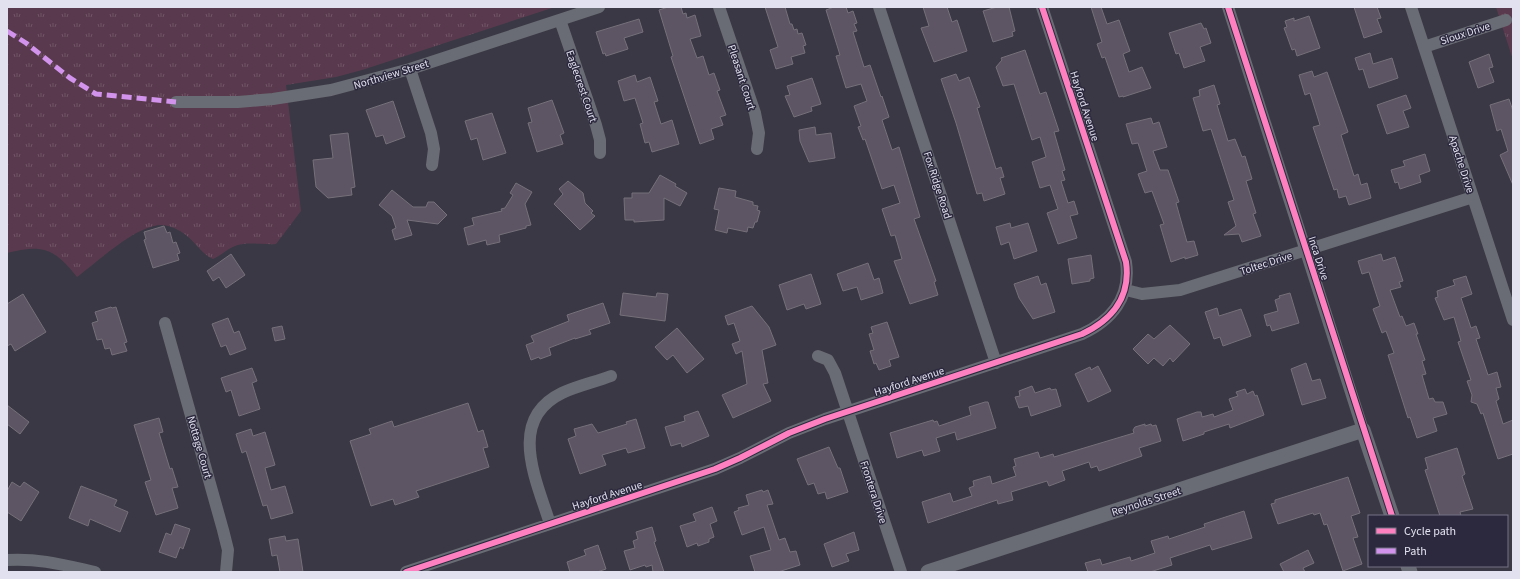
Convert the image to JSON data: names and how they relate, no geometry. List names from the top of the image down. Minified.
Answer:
{"streets":{"street":["Sioux Drive","Northview Street","Pleasant Court","Eaglecrest Court","Hayford Avenue","Apache Drive","Fox Ridge Road","Inca Drive","Toltec Drive","Nottage Court","Frontera Drive","Reynolds Street"]},"crossings":[["Sioux Drive","Apache Drive"],["Northview Street","Eaglecrest Court"],["Hayford Avenue","Fox Ridge Road"],["Hayford Avenue","Toltec Drive"],["Hayford Avenue","Frontera Drive"],["Apache Drive","Toltec Drive"],["Inca Drive","Toltec Drive"],["Inca Drive","Reynolds Street"]],"legend":["Cycle path","Path"]}
